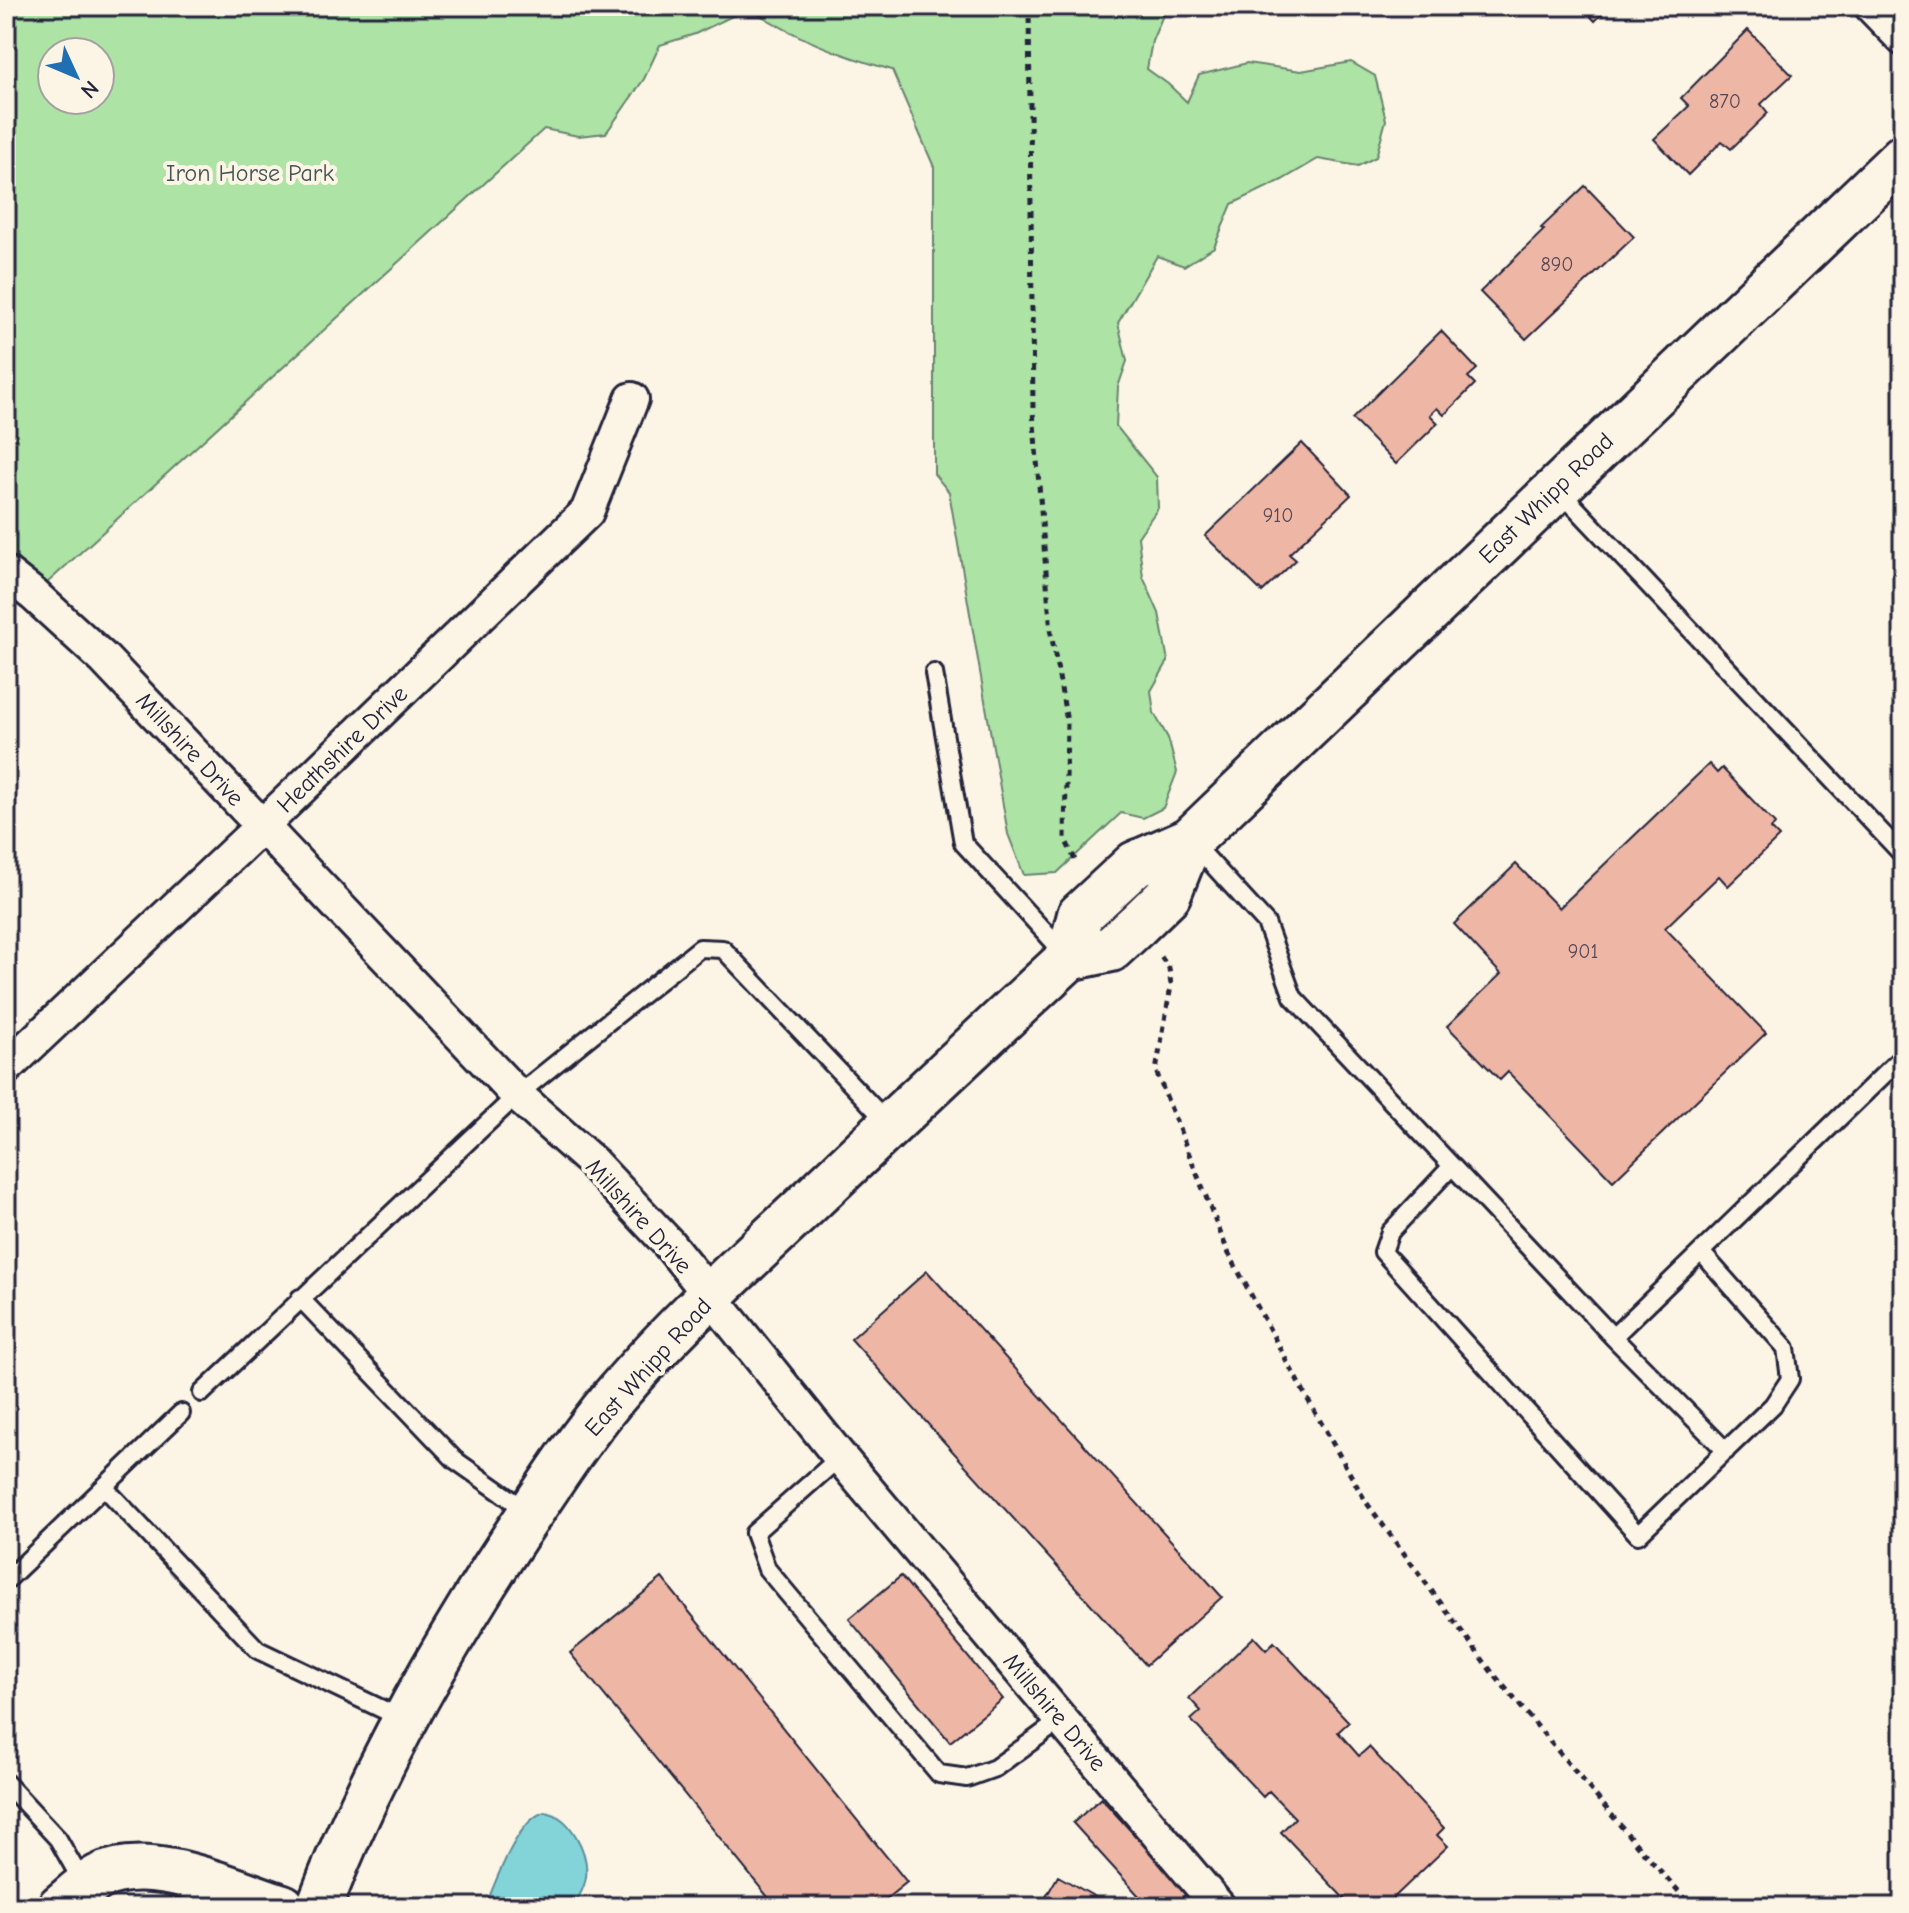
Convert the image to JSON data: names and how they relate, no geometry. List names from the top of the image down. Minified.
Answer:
{"streets":{"main road":["East Whipp Road"],"street":["Millshire Drive","Heathshire Drive"]},"crossings":[["East Whipp Road","Millshire Drive"],["Millshire Drive","Heathshire Drive"]],"parks":["Iron Horse Park"],"house_numbers":["870","890","910","901"],"north":"bottom right"}
